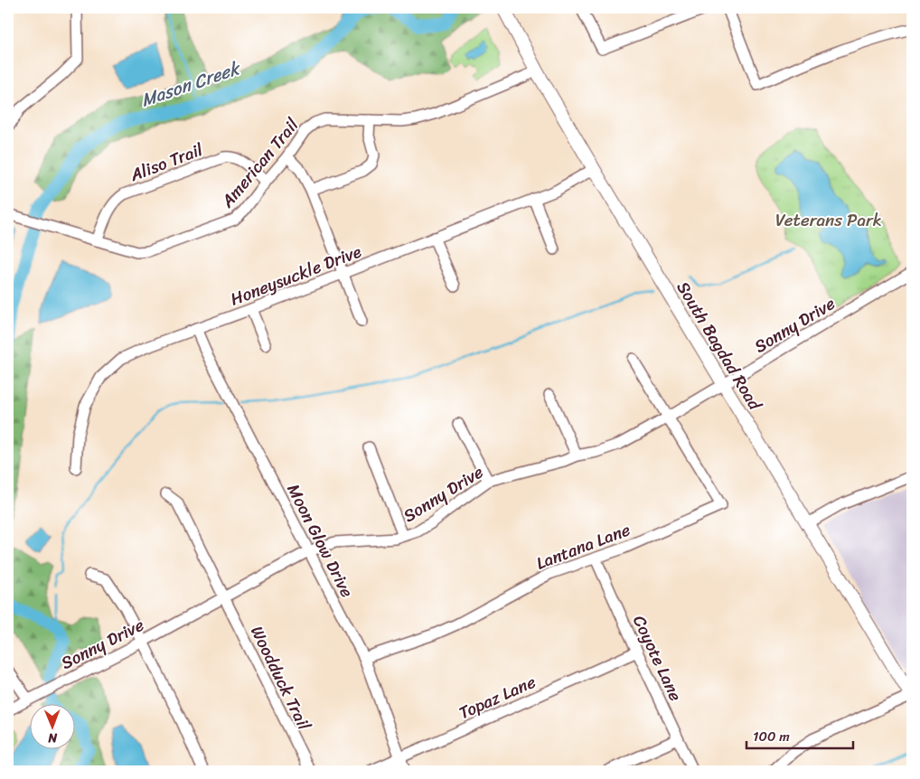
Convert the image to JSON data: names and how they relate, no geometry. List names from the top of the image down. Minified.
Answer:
{"streets":{"main road":["South Bagdad Road"],"street":["Aliso Trail","American Trail","Honeysuckle Drive","Sonny Drive","Moon Glow Drive","Lantana Lane","Coyote Lane","Woodduck Trail","Topaz Lane"]},"crossings":[["Aliso Trail","American Trail"],["American Trail","South Bagdad Road"],["Honeysuckle Drive","South Bagdad Road"],["Honeysuckle Drive","Moon Glow Drive"],["Sonny Drive","South Bagdad Road"],["Sonny Drive","Moon Glow Drive"],["Sonny Drive","Lantana Lane"],["Sonny Drive","Woodduck Trail"],["Moon Glow Drive","Lantana Lane"],["Moon Glow Drive","Topaz Lane"],["Lantana Lane","Coyote Lane"],["Coyote Lane","Topaz Lane"]],"water":["Mason Creek"],"parks":["Veterans Park"],"scale_bar":"100 m","north":"bottom"}
